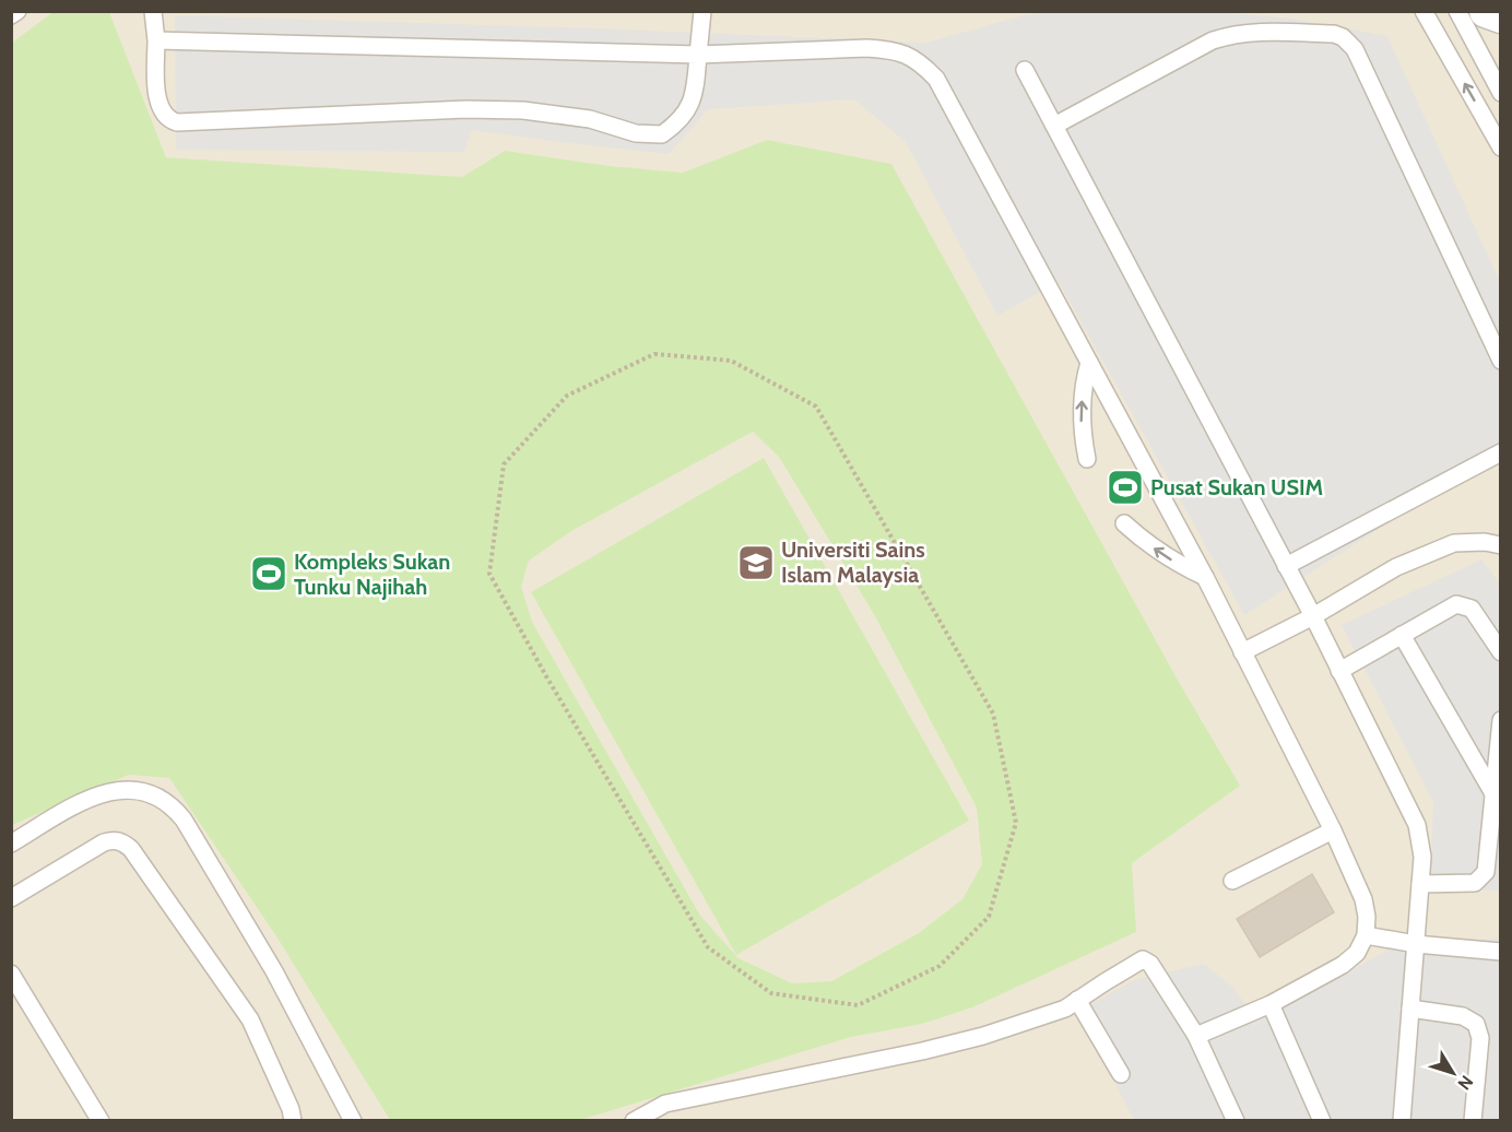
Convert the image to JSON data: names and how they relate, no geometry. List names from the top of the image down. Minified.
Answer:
{"places":{"sports":["Pusat Sukan USIM","Kompleks Sukan Tunku Najihah"],"school or university":["Universiti Sains Islam Malaysia"]},"north":"bottom right"}
